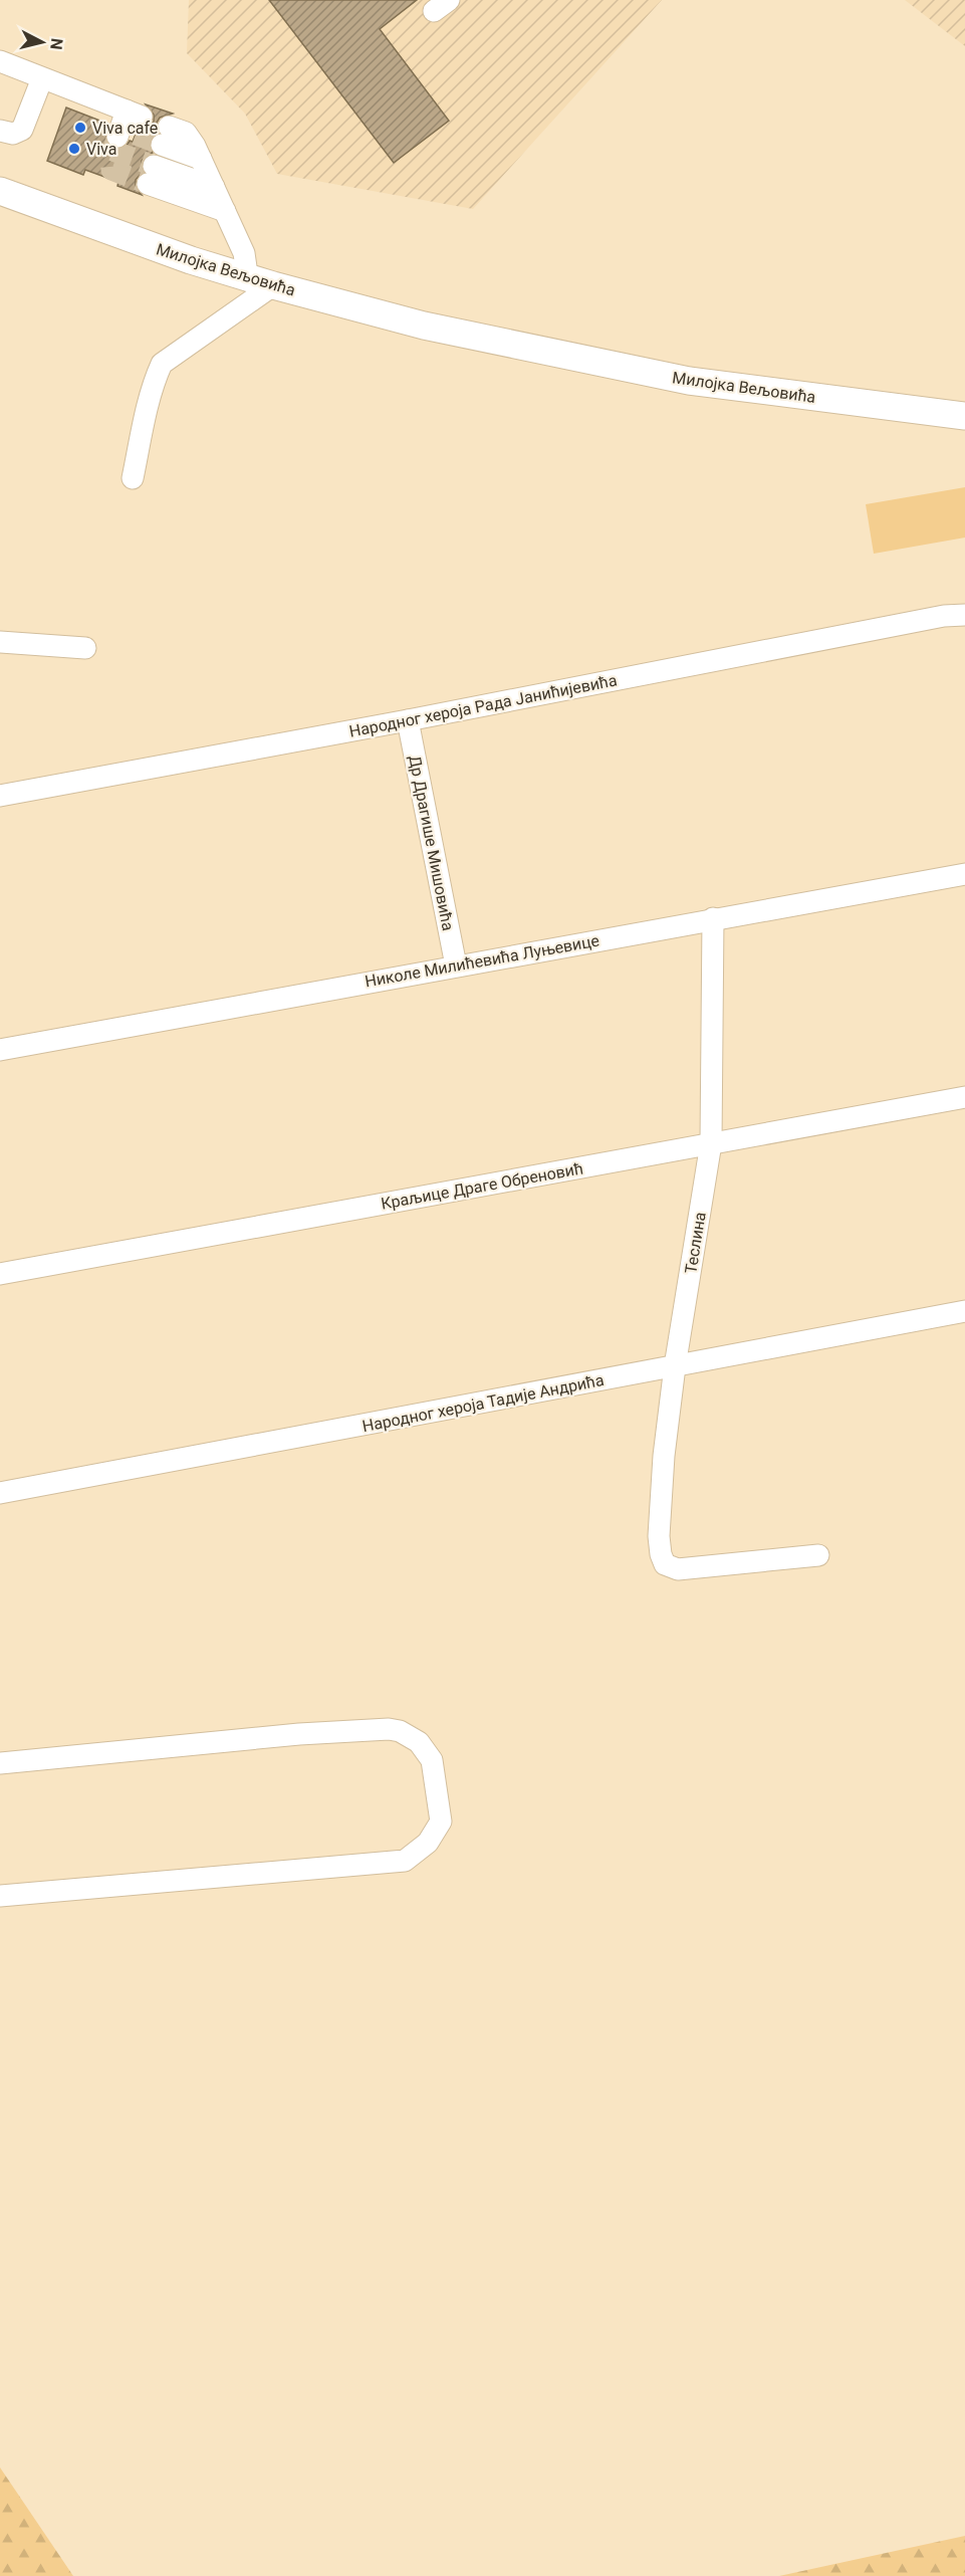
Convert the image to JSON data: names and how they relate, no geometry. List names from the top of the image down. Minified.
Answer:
{"streets":{"main road":["Милојка Вељовића"],"street":["Народног хероја Рада Јанићијевића","Др Драгише Мишовића","Николе Милићевића Луњевице","Краљице Драге Обреновић","Теслина","Народног хероја Тадије Андрића"]},"crossings":[["Народног хероја Рада Јанићијевића","Др Драгише Мишовића"],["Др Драгише Мишовића","Николе Милићевића Луњевице"],["Николе Милићевића Луњевице","Теслина"],["Краљице Драге Обреновић","Теслина"],["Теслина","Народног хероја Тадије Андрића"]],"places":["Viva cafe","Viva"],"north":"right"}
